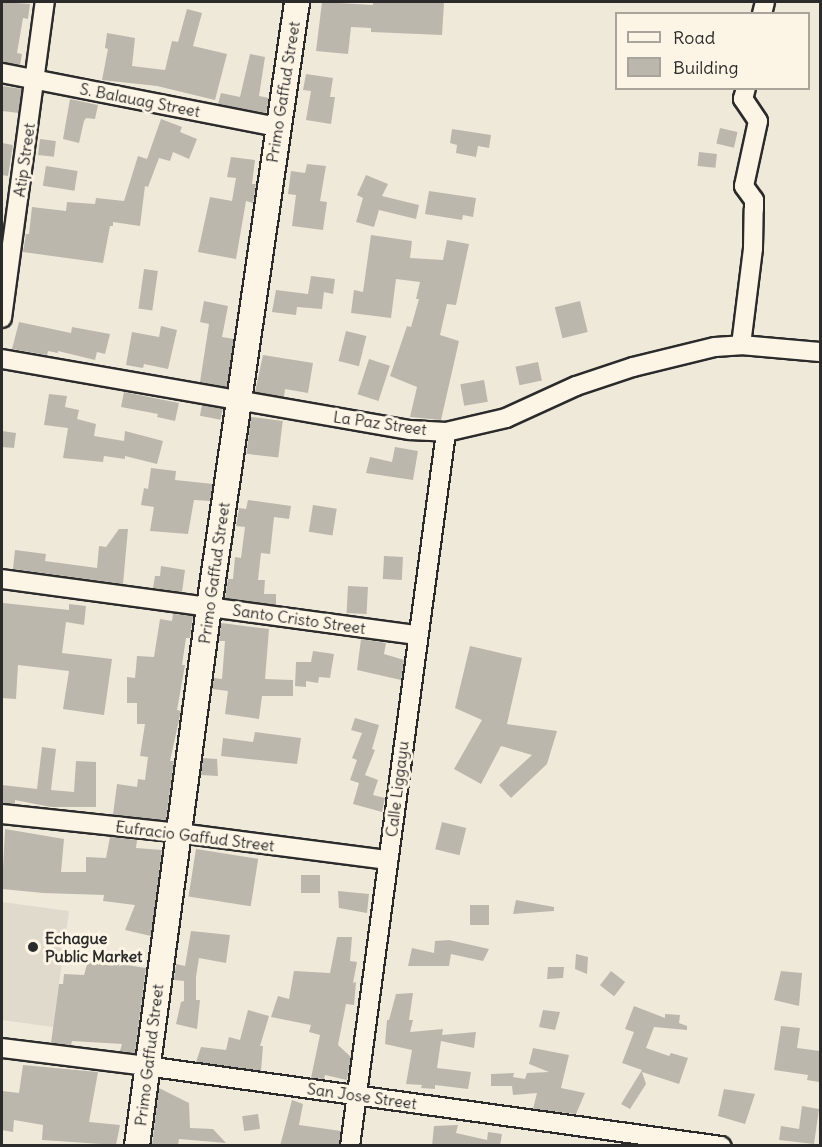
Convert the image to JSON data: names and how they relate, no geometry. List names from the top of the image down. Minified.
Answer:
{"streets":{"main road":["Primo Gaffud Street"],"street":["S. Balauag Street","Atip Street","La Paz Street","Santo Cristo Street","Calle Liggayu","Eufracio Gaffud Street","San Jose Street"]},"crossings":[["Primo Gaffud Street","S. Balauag Street"],["Primo Gaffud Street","La Paz Street"],["Primo Gaffud Street","Santo Cristo Street"],["Primo Gaffud Street","Eufracio Gaffud Street"],["Primo Gaffud Street","San Jose Street"],["S. Balauag Street","Atip Street"],["La Paz Street","Calle Liggayu"],["Santo Cristo Street","Calle Liggayu"],["Calle Liggayu","Eufracio Gaffud Street"],["Calle Liggayu","San Jose Street"]],"places":["Echague Public Market"],"legend":["Road","Building"]}
